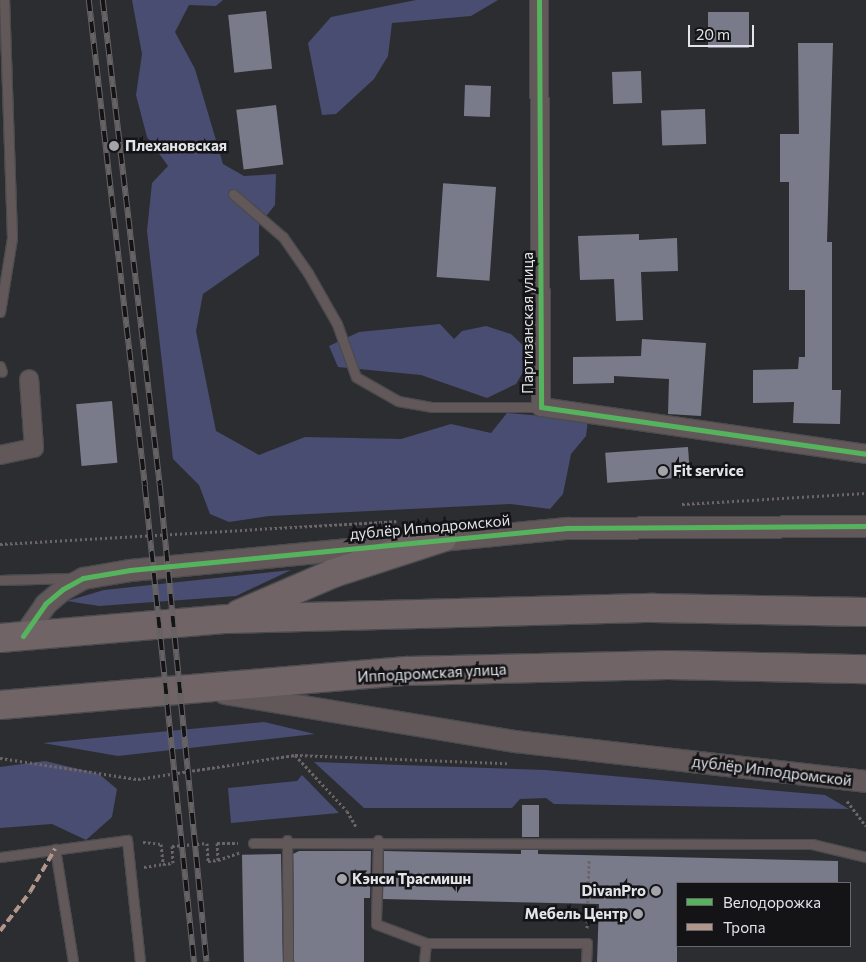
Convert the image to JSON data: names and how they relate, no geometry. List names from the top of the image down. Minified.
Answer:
{"streets":{"highway":["Ипподромская улица"],"street":["Партизанская улица","дублёр Ипподромской"]},"crossings":[["дублёр Ипподромской","Ипподромская улица"]],"places":["Плехановская","Fit service","Кэнси Трасмишн","DivanPro","Мебель Центр"],"legend":["Велодорожка","Тропа"],"scale_bar":"20 m"}
